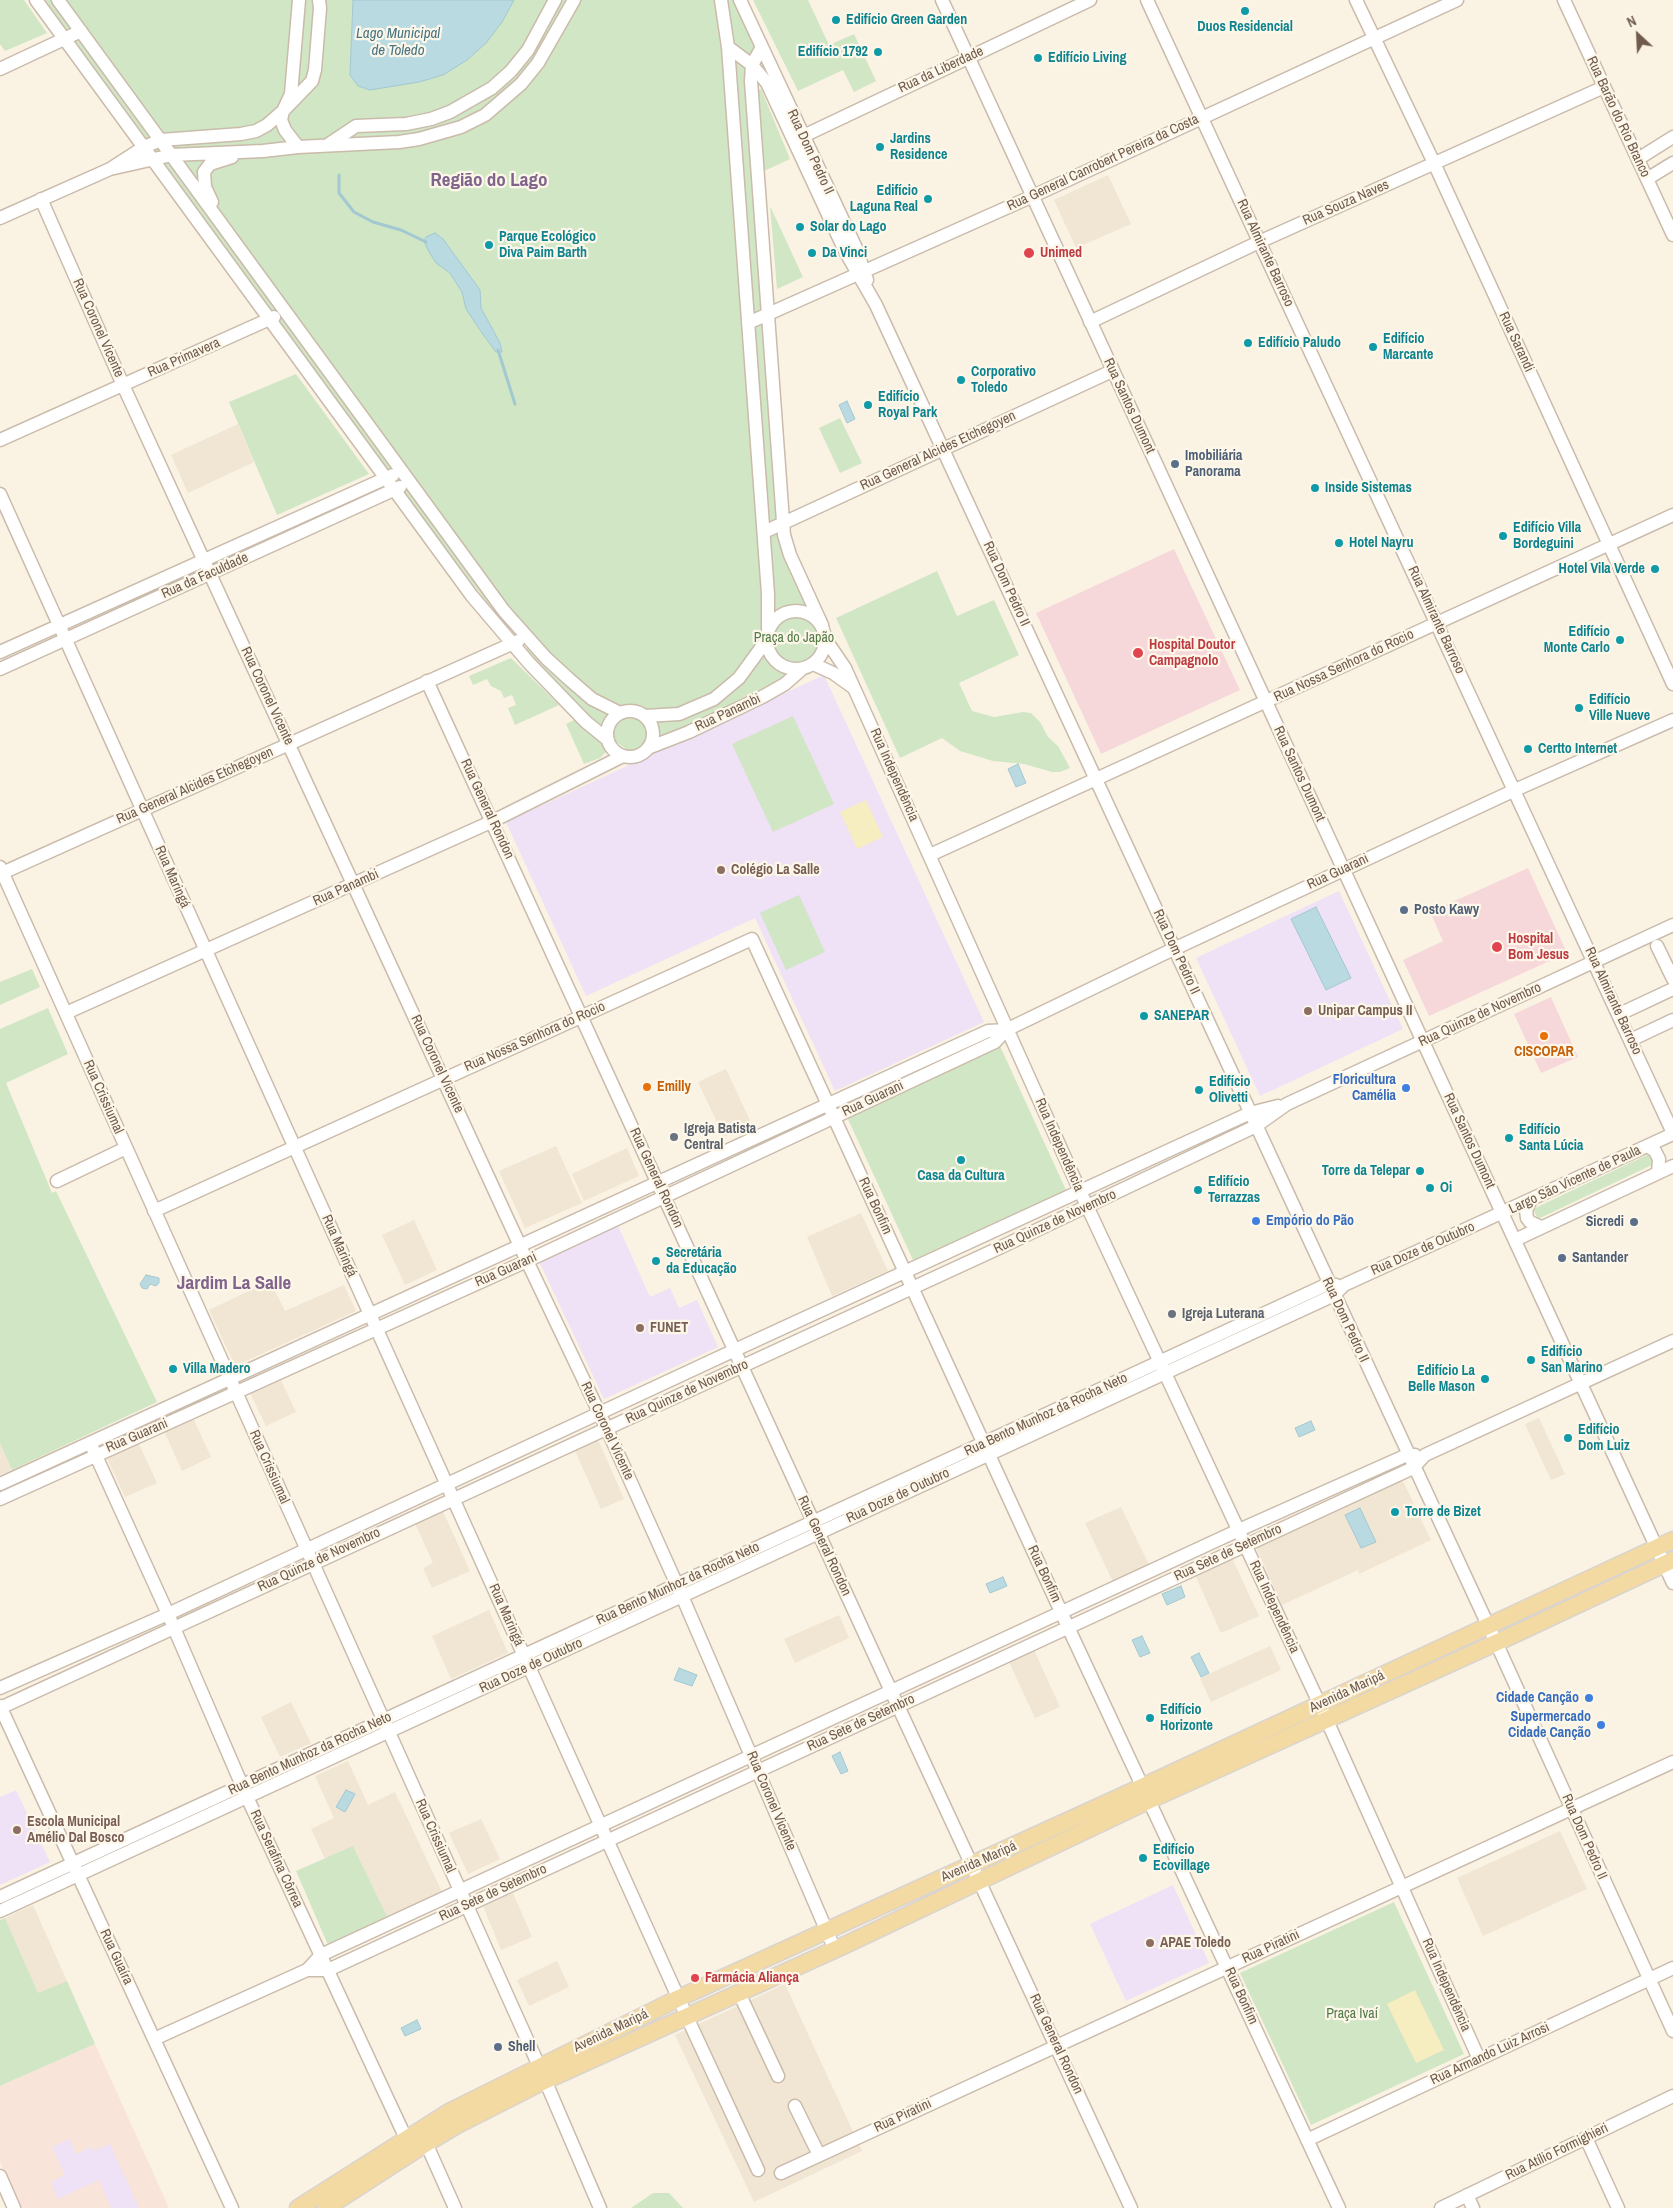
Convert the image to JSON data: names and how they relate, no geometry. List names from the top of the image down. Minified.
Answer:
{"streets":{"main road":["Avenida Maripá"],"street":["Rua da Liberdade","Rua Barão do Rio Branco","Rua Dom Pedro II","Rua General Canrobert Pereira da Costa","Rua Souza Naves","Rua Almirante Barroso","Rua Coronel Vicente","Rua Sarandi","Rua Primavera","Rua Santos Dumont","Rua General Alcides Etchegoyen","Rua da Faculdade","Rua Nossa Senhora do Rocio","Rua Panambi","Rua Independência","Rua General Rondon","Rua Guarani","Rua Maringá","Rua Quinze de Novembro","Rua Crissiumal","Largo São Vicente de Paula","Rua Bonfim","Rua Doze de Outubro","Rua Bento Munhoz da Rocha Neto","Rua Sete de Setembro","Rua Serafina Côrrea","Rua Piratini","Rua Guaíra","Rua Armando Luiz Arrosi","Rua Atílio Formighieri"]},"crossings":[["Rua da Liberdade","Rua Dom Pedro II"],["Rua da Liberdade","Rua Santos Dumont"],["Rua Barão do Rio Branco","Rua Souza Naves"],["Rua Dom Pedro II","Rua General Canrobert Pereira da Costa"],["Rua Dom Pedro II","Rua General Alcides Etchegoyen"],["Rua Dom Pedro II","Rua Nossa Senhora do Rocio"],["Rua Dom Pedro II","Rua Guarani"],["Rua Dom Pedro II","Rua Quinze de Novembro"],["Rua Dom Pedro II","Rua Doze de Outubro"],["Rua Dom Pedro II","Rua Sete de Setembro"],["Rua Dom Pedro II","Avenida Maripá"],["Rua Dom Pedro II","Rua Piratini"],["Rua Dom Pedro II","Rua Armando Luiz Arrosi"],["Rua General Canrobert Pereira da Costa","Rua Almirante Barroso"],["Rua General Canrobert Pereira da Costa","Rua Sarandi"],["Rua General Canrobert Pereira da Costa","Rua Santos Dumont"],["Rua Souza Naves","Rua Almirante Barroso"],["Rua Souza Naves","Rua Sarandi"],["Rua Souza Naves","Rua Santos Dumont"],["Rua Almirante Barroso","Rua Nossa Senhora do Rocio"],["Rua Almirante Barroso","Rua Guarani"],["Rua Almirante Barroso","Rua Quinze de Novembro"],["Rua Almirante Barroso","Largo São Vicente de Paula"],["Rua Coronel Vicente","Rua Primavera"],["Rua Coronel Vicente","Rua General Alcides Etchegoyen"],["Rua Coronel Vicente","Rua da Faculdade"],["Rua Coronel Vicente","Rua Nossa Senhora do Rocio"],["Rua Coronel Vicente","Rua Panambi"],["Rua Coronel Vicente","Rua Guarani"],["Rua Coronel Vicente","Rua Quinze de Novembro"],["Rua Coronel Vicente","Rua Bento Munhoz da Rocha Neto"],["Rua Coronel Vicente","Rua Sete de Setembro"],["Rua Coronel Vicente","Avenida Maripá"],["Rua Sarandi","Rua Nossa Senhora do Rocio"],["Rua Santos Dumont","Rua General Alcides Etchegoyen"],["Rua Santos Dumont","Rua Nossa Senhora do Rocio"],["Rua Santos Dumont","Rua Guarani"],["Rua Santos Dumont","Rua Quinze de Novembro"],["Rua Santos Dumont","Largo São Vicente de Paula"],["Rua Santos Dumont","Rua Doze de Outubro"],["Rua Santos Dumont","Avenida Maripá"],["Rua General Alcides Etchegoyen","Rua General Rondon"],["Rua General Alcides Etchegoyen","Rua Maringá"],["Rua General Alcides Etchegoyen","Rua Crissiumal"],["Rua da Faculdade","Rua Maringá"],["Rua Nossa Senhora do Rocio","Rua Independência"],["Rua Nossa Senhora do Rocio","Rua General Rondon"],["Rua Nossa Senhora do Rocio","Rua Maringá"],["Rua Nossa Senhora do Rocio","Rua Crissiumal"],["Rua Nossa Senhora do Rocio","Rua Bonfim"],["Rua Panambi","Rua Independência"],["Rua Panambi","Rua General Rondon"],["Rua Panambi","Rua Maringá"],["Rua Panambi","Rua Crissiumal"],["Rua Independência","Rua Guarani"],["Rua Independência","Rua Quinze de Novembro"],["Rua Independência","Rua Bento Munhoz da Rocha Neto"],["Rua Independência","Rua Sete de Setembro"],["Rua Independência","Avenida Maripá"],["Rua Independência","Rua Piratini"],["Rua Independência","Rua Armando Luiz Arrosi"],["Rua General Rondon","Rua Guarani"],["Rua General Rondon","Rua Quinze de Novembro"],["Rua General Rondon","Rua Bento Munhoz da Rocha Neto"],["Rua General Rondon","Rua Sete de Setembro"],["Rua General Rondon","Avenida Maripá"],["Rua General Rondon","Rua Piratini"],["Rua Guarani","Rua Maringá"],["Rua Guarani","Rua Crissiumal"],["Rua Guarani","Rua Bonfim"],["Rua Guarani","Rua Serafina Côrrea"],["Rua Maringá","Rua Quinze de Novembro"],["Rua Maringá","Rua Bento Munhoz da Rocha Neto"],["Rua Maringá","Rua Sete de Setembro"],["Rua Maringá","Avenida Maripá"],["Rua Quinze de Novembro","Rua Crissiumal"],["Rua Quinze de Novembro","Rua Bonfim"],["Rua Quinze de Novembro","Rua Serafina Côrrea"],["Rua Quinze de Novembro","Rua Guaíra"],["Rua Crissiumal","Rua Bento Munhoz da Rocha Neto"],["Rua Crissiumal","Rua Sete de Setembro"],["Rua Crissiumal","Avenida Maripá"],["Largo São Vicente de Paula","Rua Doze de Outubro"],["Rua Bonfim","Rua Bento Munhoz da Rocha Neto"],["Rua Bonfim","Rua Sete de Setembro"],["Rua Bonfim","Avenida Maripá"],["Rua Bonfim","Rua Piratini"],["Rua Bonfim","Rua Armando Luiz Arrosi"],["Rua Bento Munhoz da Rocha Neto","Rua Serafina Côrrea"],["Rua Bento Munhoz da Rocha Neto","Rua Guaíra"],["Rua Sete de Setembro","Rua Serafina Côrrea"],["Rua Sete de Setembro","Rua Guaíra"],["Avenida Maripá","Rua Serafina Côrrea"]],"districts":["Região do Lago","Jardim La Salle"],"water":["Lago Municipal de Toledo"],"parks":["Praça do Japão","Praça Ivaí"],"places":["Duos Residencial","Edifício Green Garden","Edifício 1792","Edifício Living","Jardins Residence","Edifício Laguna Real","Solar do Lago","Parque Ecológico Diva Paim Barth","Da Vinci","Unimed","Edifício Paludo","Edifício Marcante","Corporativo Toledo","Edifício Royal Park","Imobiliária Panorama","Inside Sistemas","Edifício Villa Bordeguini","Hotel Nayru","Hotel Vila Verde","Edifício Monte Carlo","Hospital Doutor Campagnolo","Edifício Ville Nueve","Certto Internet","Colégio La Salle","Posto Kawy","Hospital Bom Jesus","Unipar Campus II","SANEPAR","CISCOPAR","Emilly","Floricultura Camélia","Edifício Olivetti","Igreja Batista Central","Edifício Santa Lúcia","Casa da Cultura","Torre da Telepar","Oi","Edifício Terrazzas","Empório do Pão","Sicredi","Santander","Secretária da Educação","Igreja Luterana","FUNET","Edifício San Marino","Villa Madero","Edifício La Belle Mason","Edifício Dom Luiz","Torre de Bizet","Cidade Canção","Edifício Horizonte","Supermercado Cidade Canção","Escola Municipal Amélio Dal Bosco","Edifício Ecovillage","APAE Toledo","Farmácia Aliança","Shell"],"north":"top left"}
